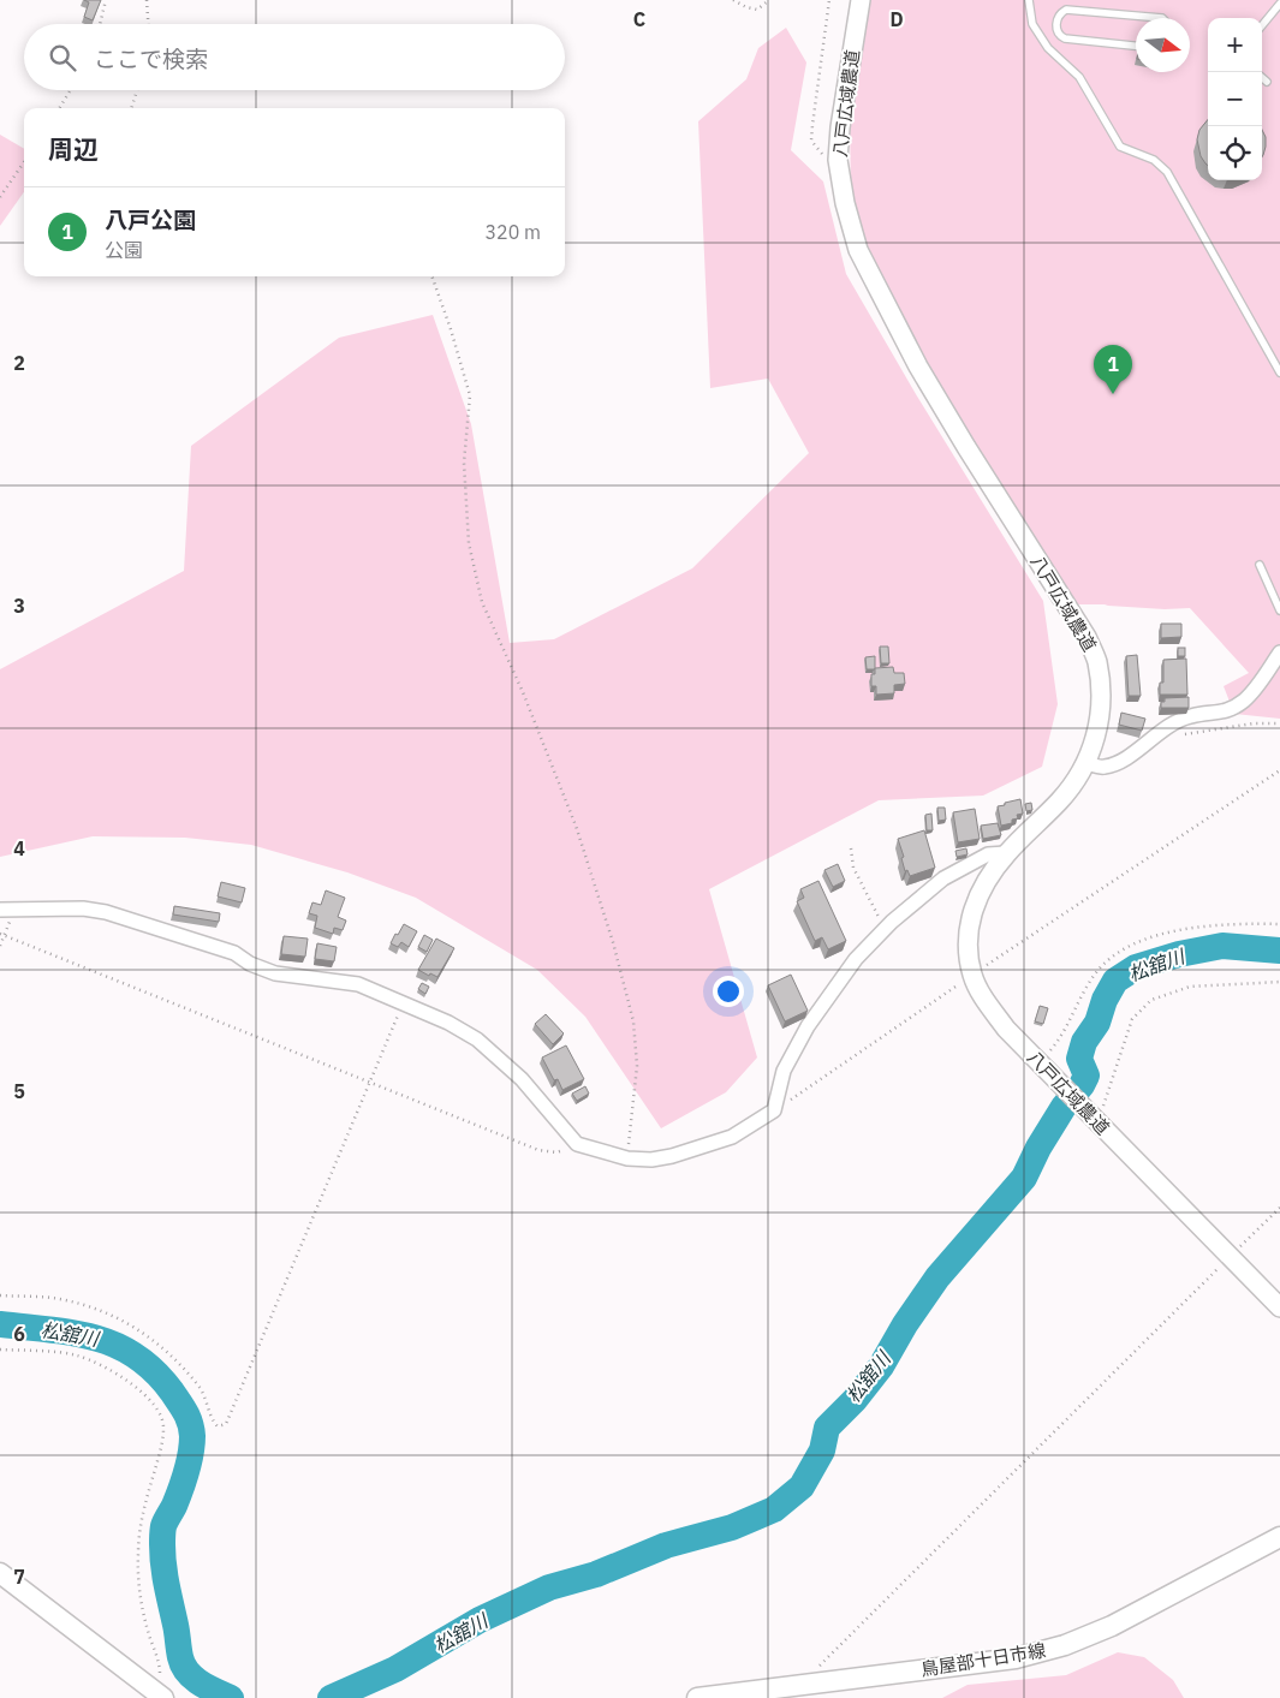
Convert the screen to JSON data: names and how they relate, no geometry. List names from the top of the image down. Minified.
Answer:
{"streets":{"main road":["鳥屋部十日市線"],"street":["八戸広域農道"]},"water":["松舘川"],"north":"right","page":{"map_buttons":["+","−"],"search":"ここで検索","heading":"周辺","list":[{"mark":"1","name":"八戸公園","note":"公園","value":"320 m"}],"pins":"1"},"grid":{"columns":["C","D"],"rows":["2","3","4","5","6","7"]}}
